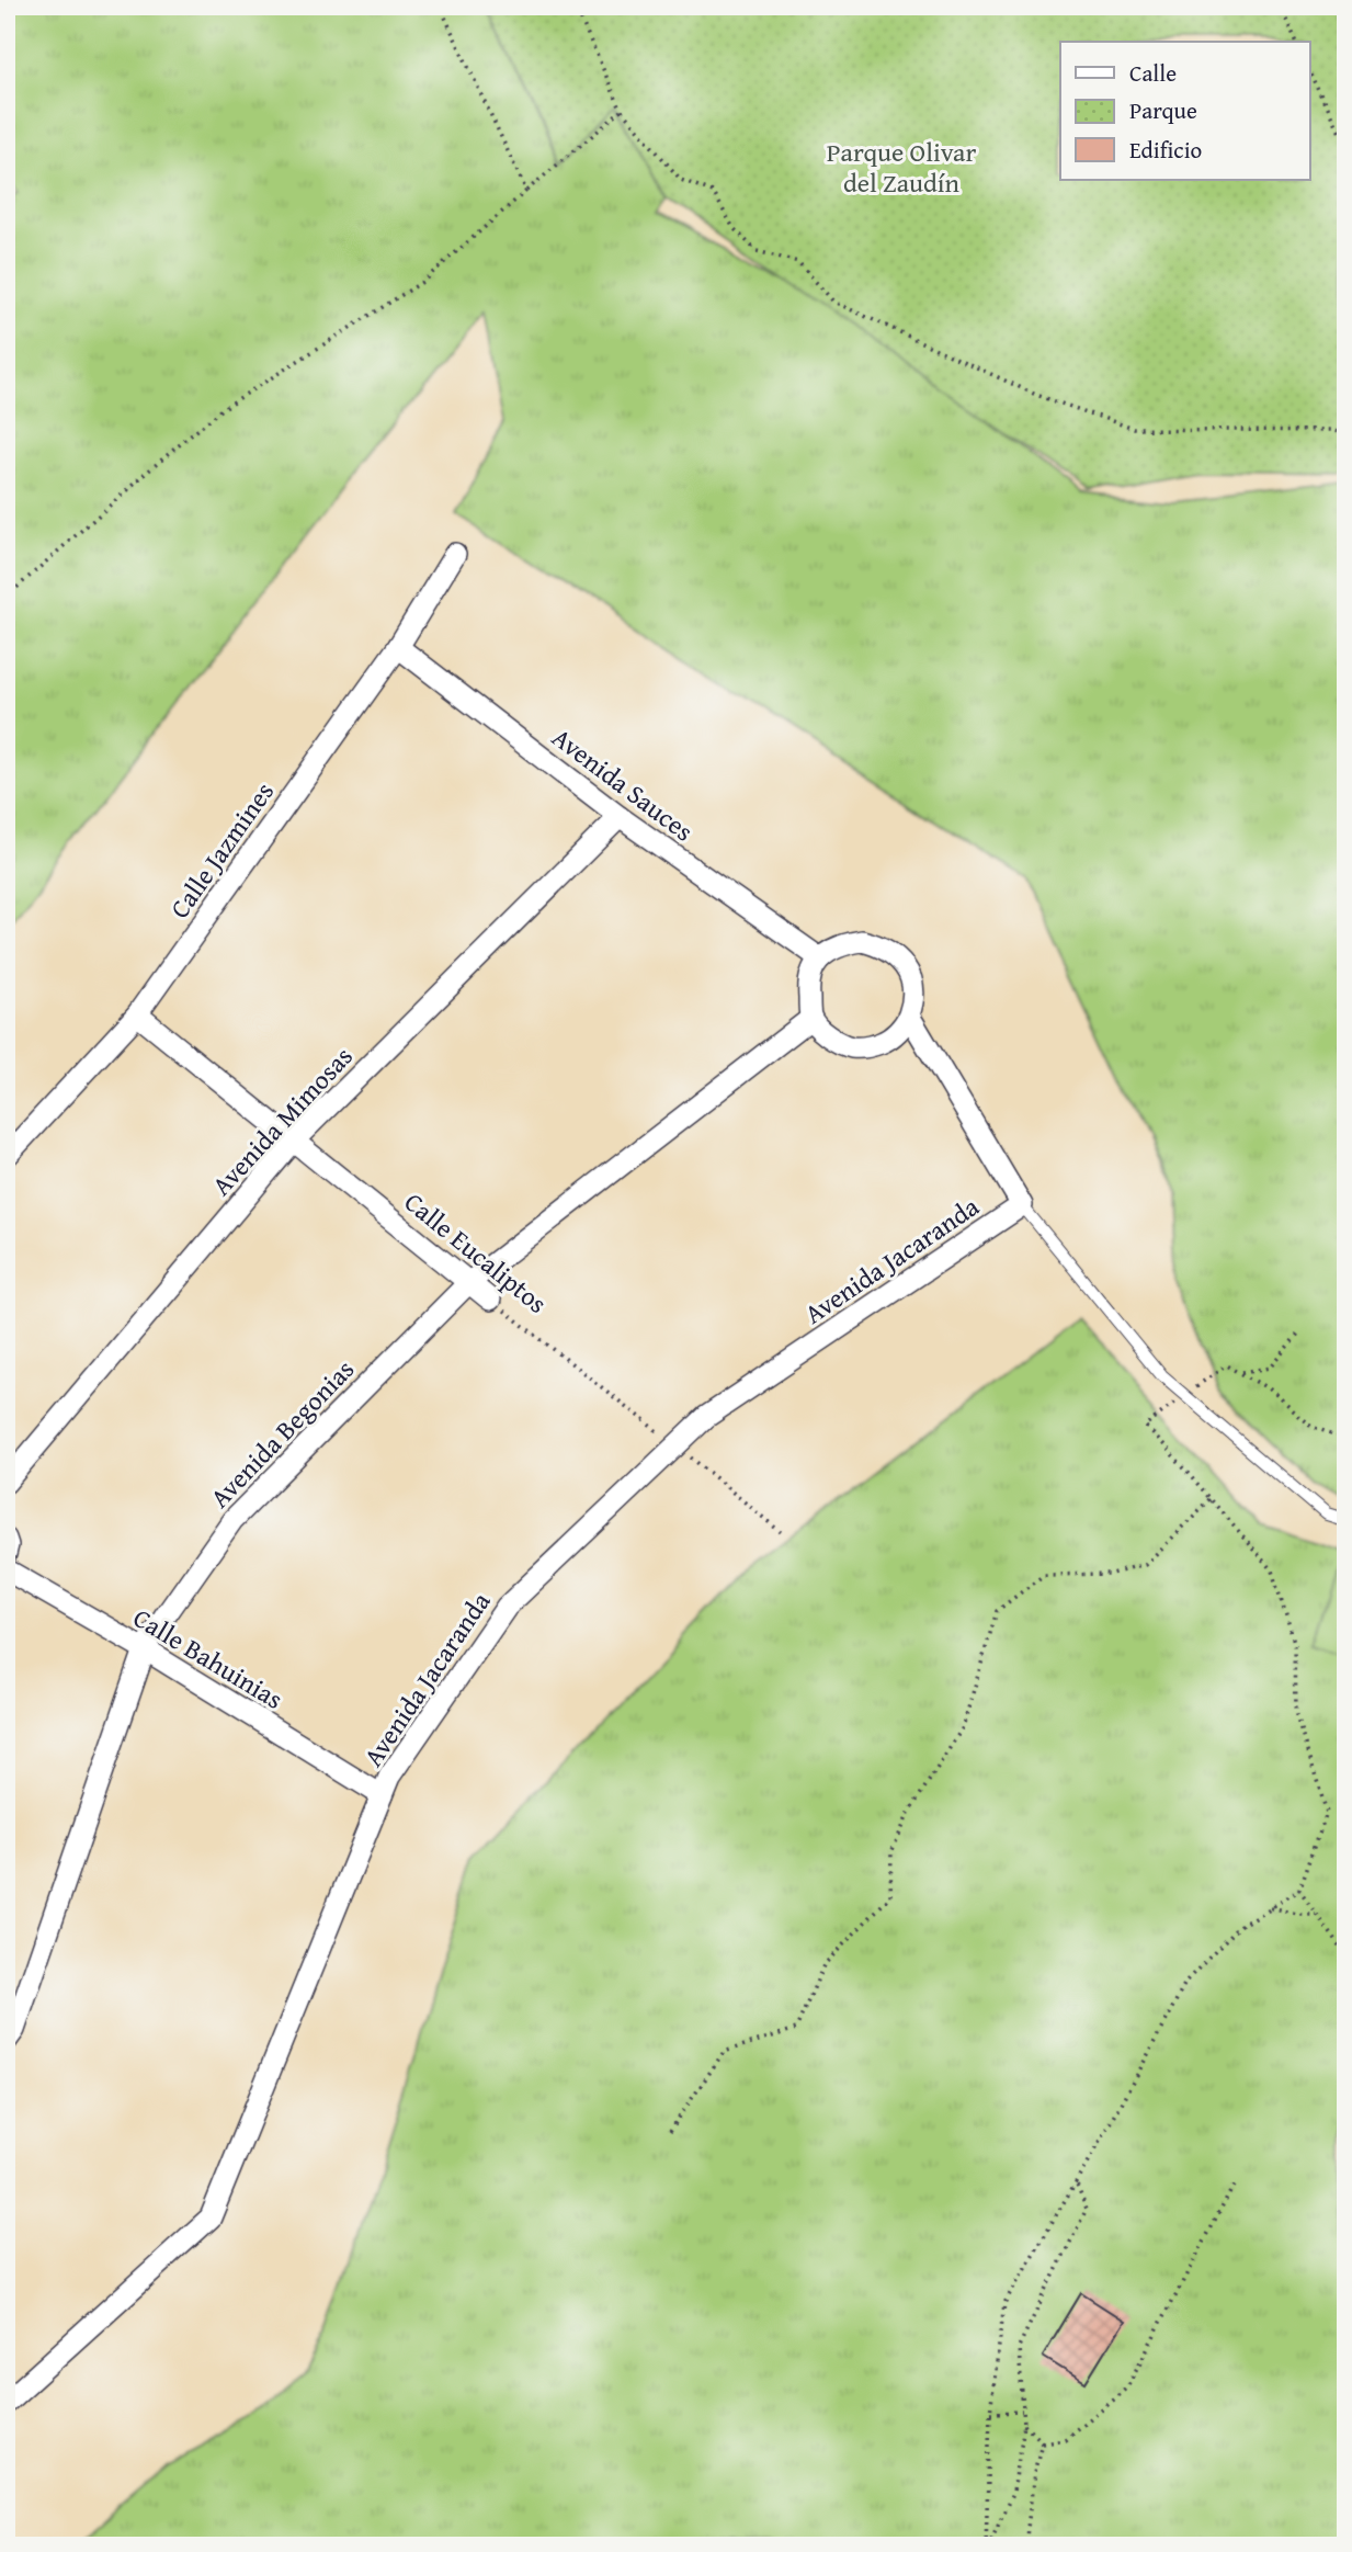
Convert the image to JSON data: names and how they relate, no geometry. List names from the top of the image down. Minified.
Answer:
{"streets":{"street":["Avenida Sauces","Calle Jazmines","Avenida Mimosas","Calle Eucaliptos","Avenida Jacaranda","Avenida Begonias","Calle Bahuinias"]},"crossings":[["Avenida Sauces","Calle Jazmines"],["Avenida Sauces","Avenida Mimosas"],["Avenida Sauces","Avenida Begonias"],["Calle Jazmines","Calle Eucaliptos"],["Avenida Mimosas","Calle Eucaliptos"],["Calle Eucaliptos","Avenida Jacaranda"],["Calle Eucaliptos","Avenida Begonias"],["Avenida Jacaranda","Calle Bahuinias"],["Avenida Begonias","Calle Bahuinias"]],"parks":["Parque Olivar del Zaudín"],"legend":["Calle","Parque","Edificio"]}
